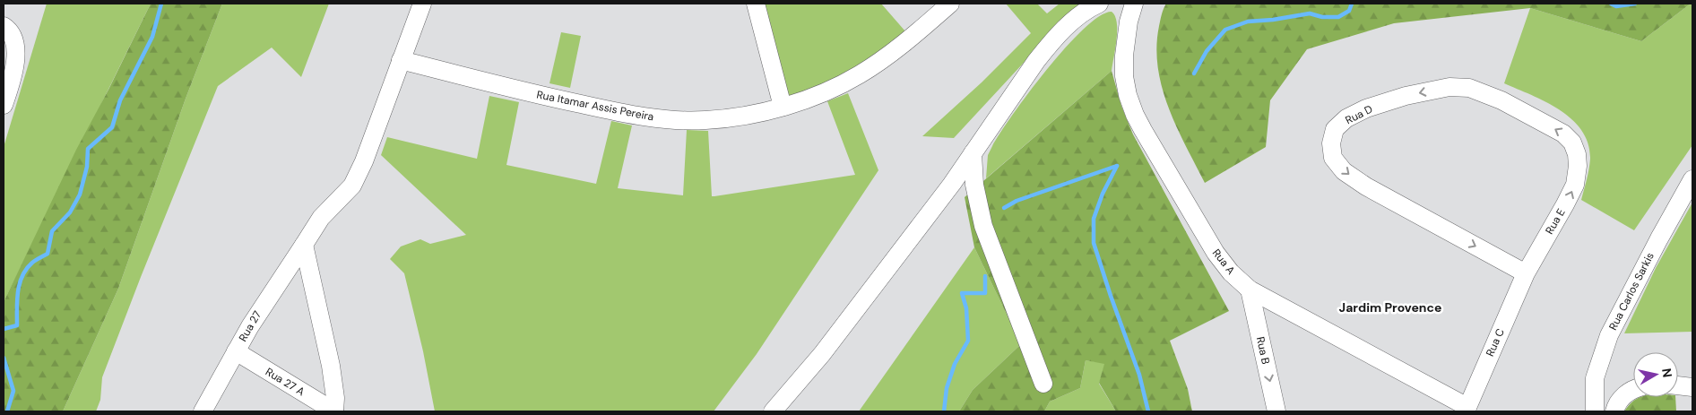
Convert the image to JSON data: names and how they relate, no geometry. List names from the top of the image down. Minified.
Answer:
{"streets":{"street":["Rua Itamar Assis Pereira","Rua D","Rua E","Rua A","Rua Carlos Sarkis","Rua 27","Rua C","Rua B","Rua 27 A"]},"crossings":[["Rua Itamar Assis Pereira","Rua 27"],["Rua D","Rua E"],["Rua D","Rua C"],["Rua E","Rua C"],["Rua A","Rua C"],["Rua A","Rua B"],["Rua 27","Rua 27 A"]],"one_way":["Rua E","Rua B"],"districts":["Jardim Provence"],"north":"right"}
